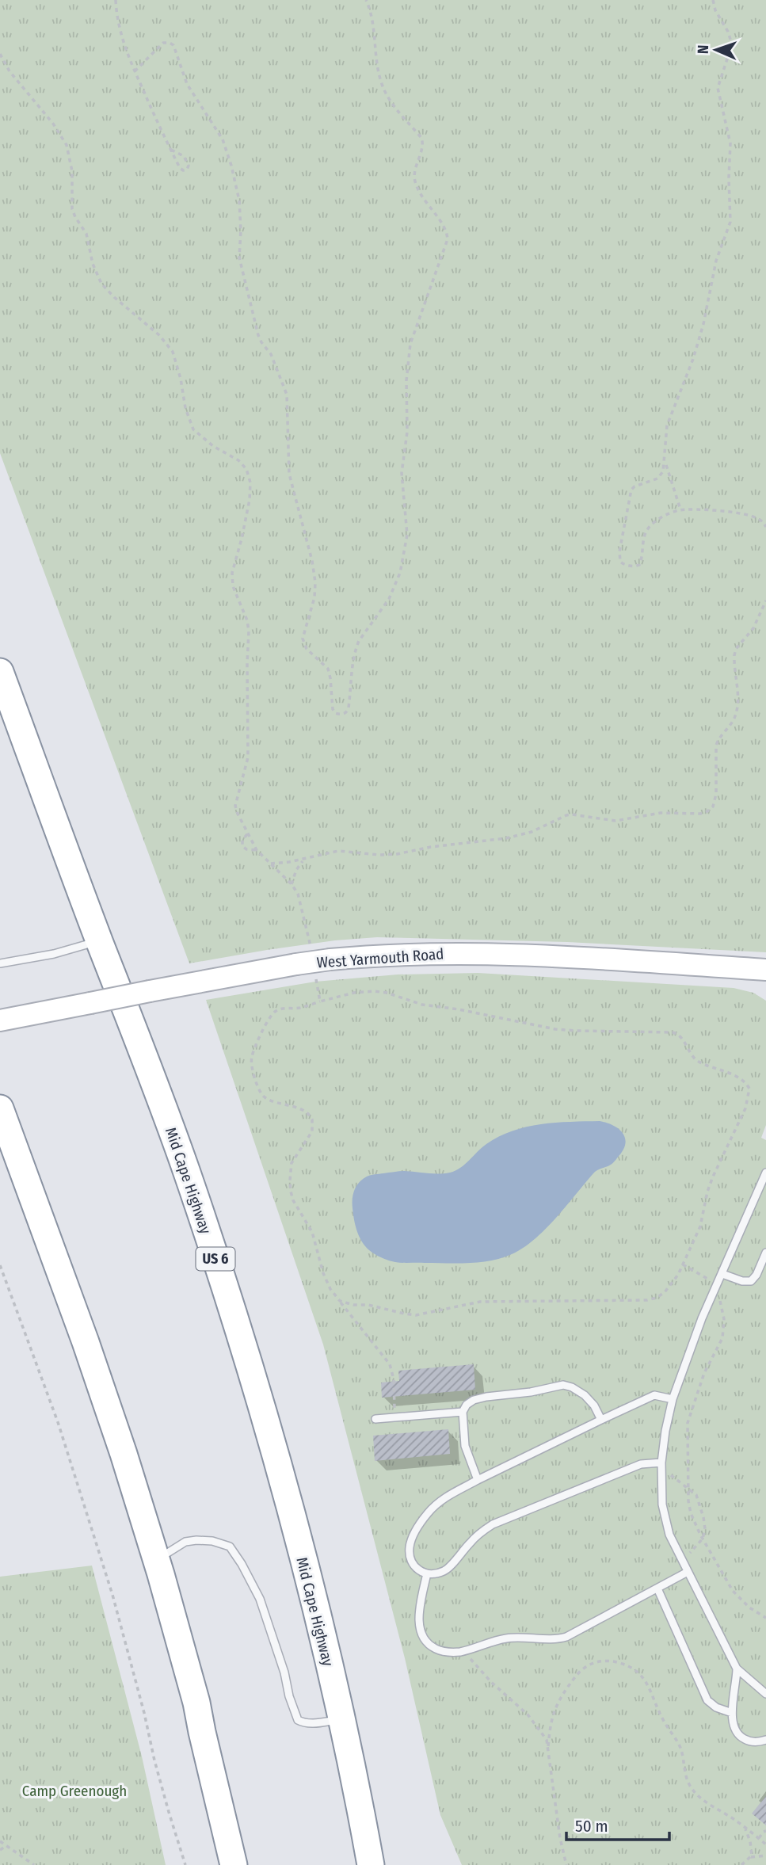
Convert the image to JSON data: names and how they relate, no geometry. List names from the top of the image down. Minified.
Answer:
{"streets":{"highway":["Mid Cape Highway","US 6"],"main road":["West Yarmouth Road"]},"parks":["Camp Greenough"],"scale_bar":"50 m","north":"left"}
